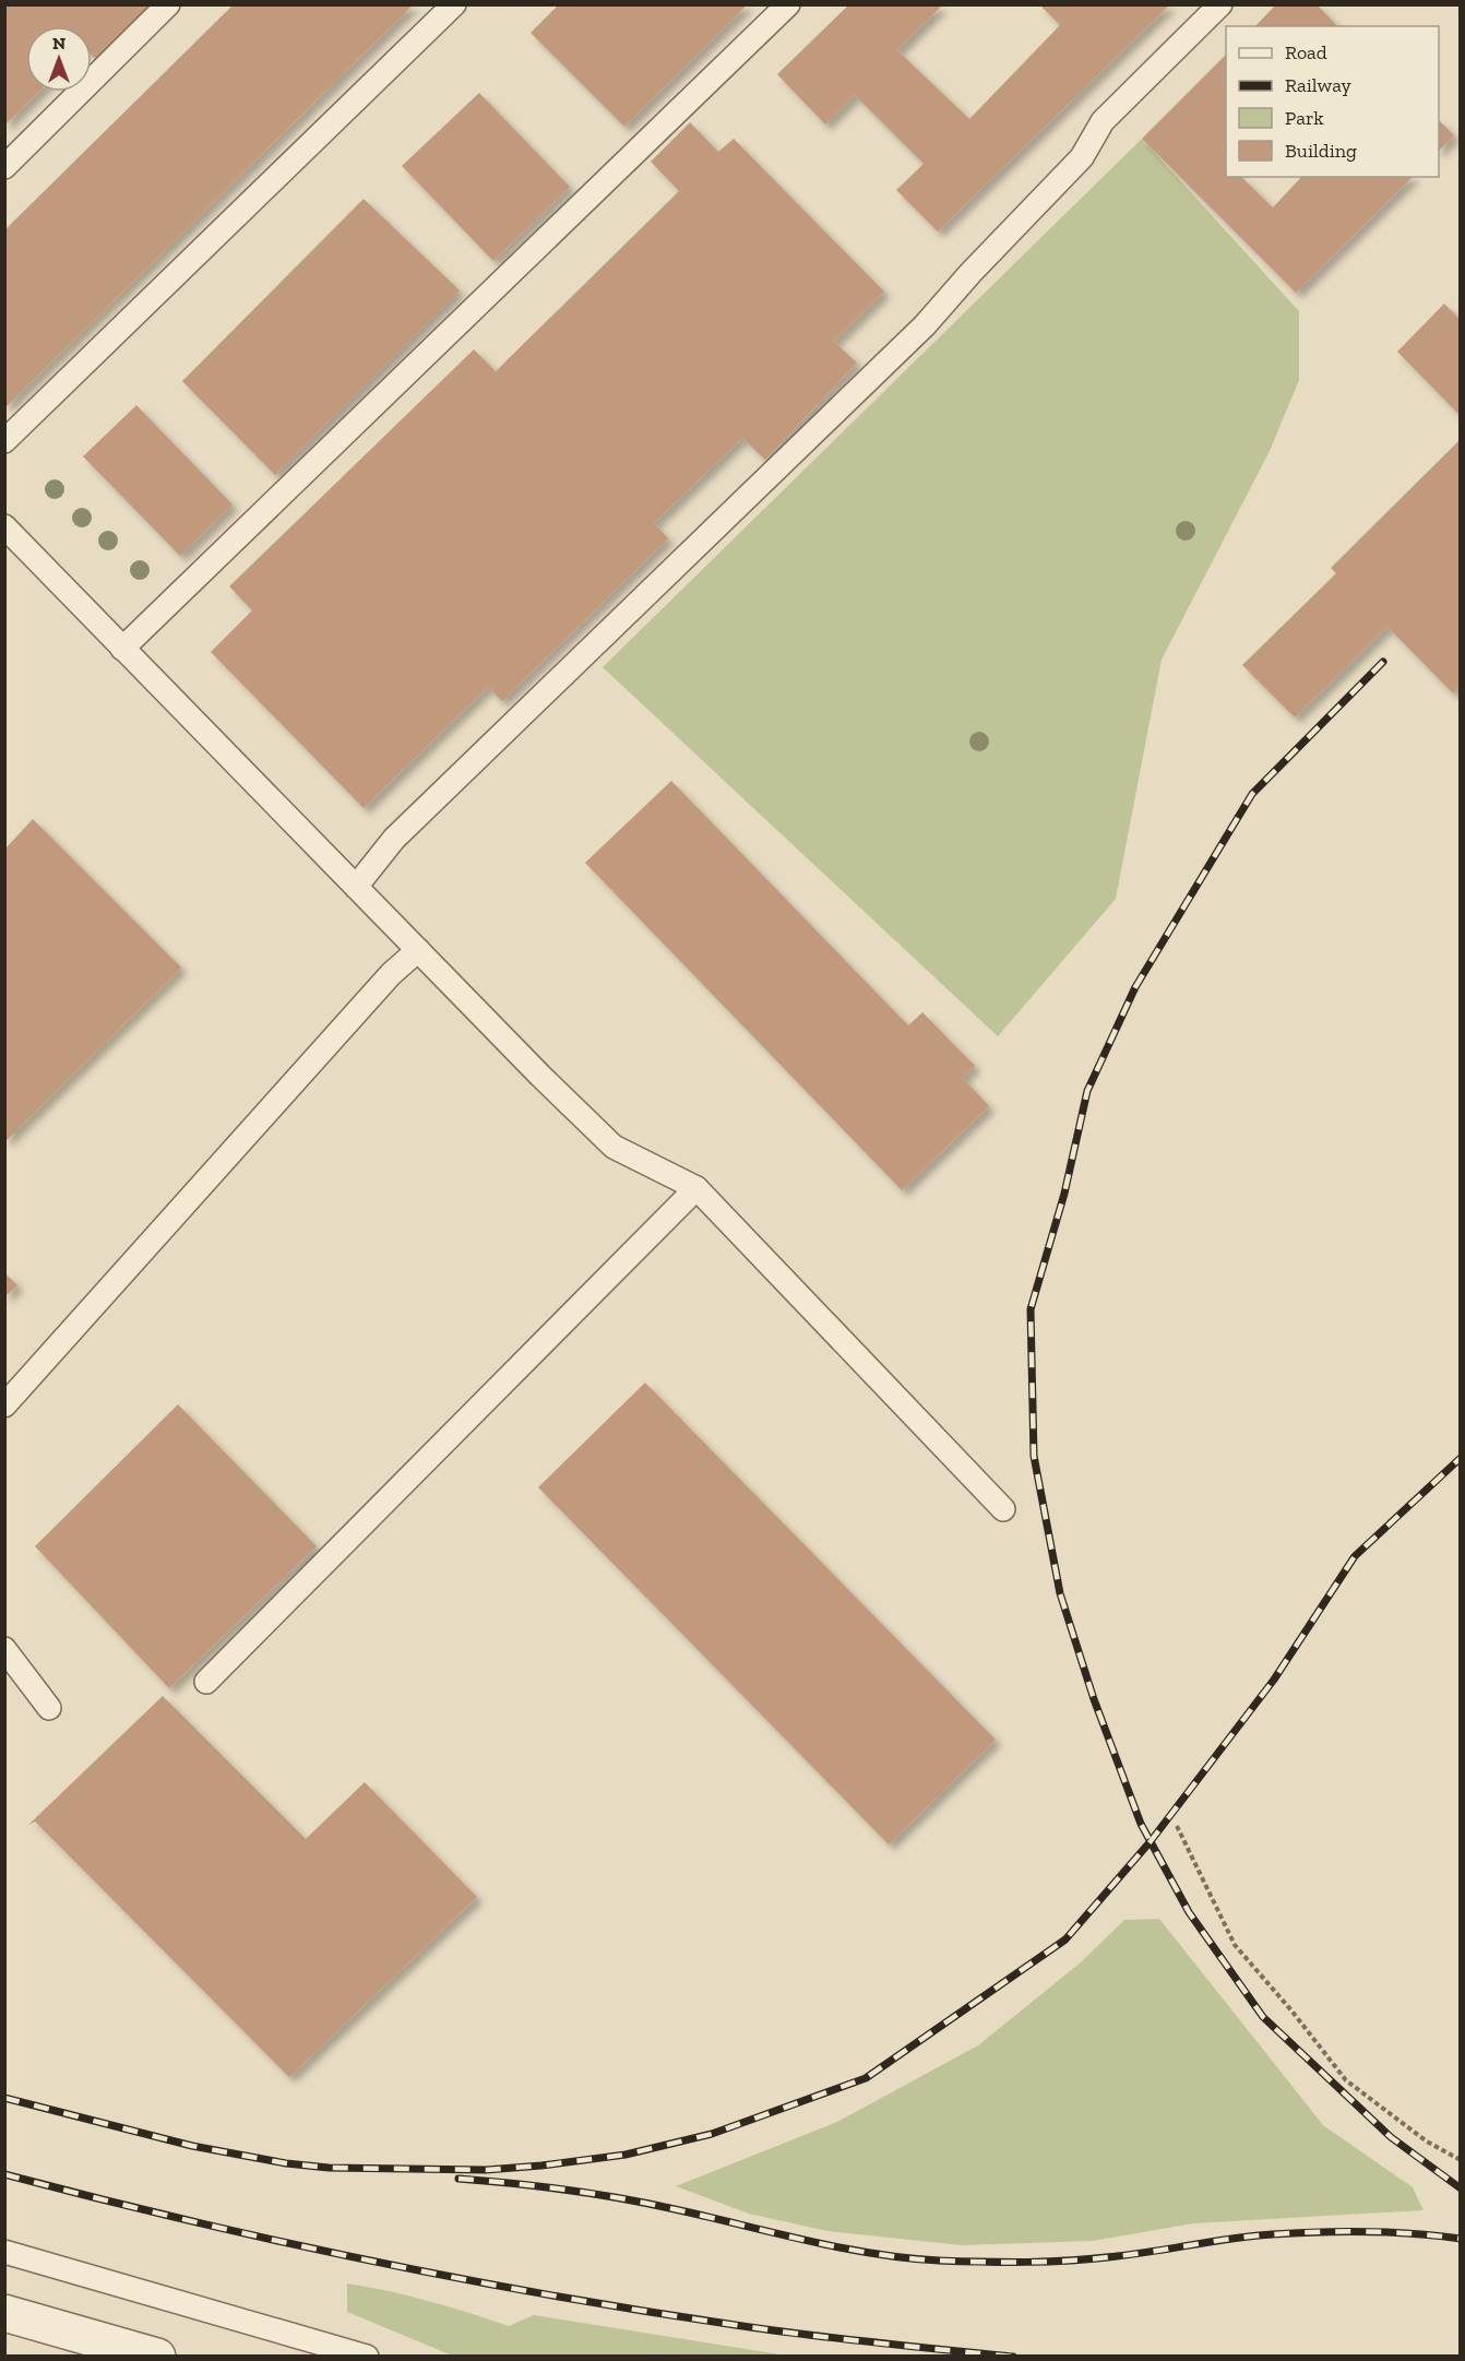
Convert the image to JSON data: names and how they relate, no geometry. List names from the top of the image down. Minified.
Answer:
{"legend":["Road","Railway","Park","Building"],"north":"top"}
